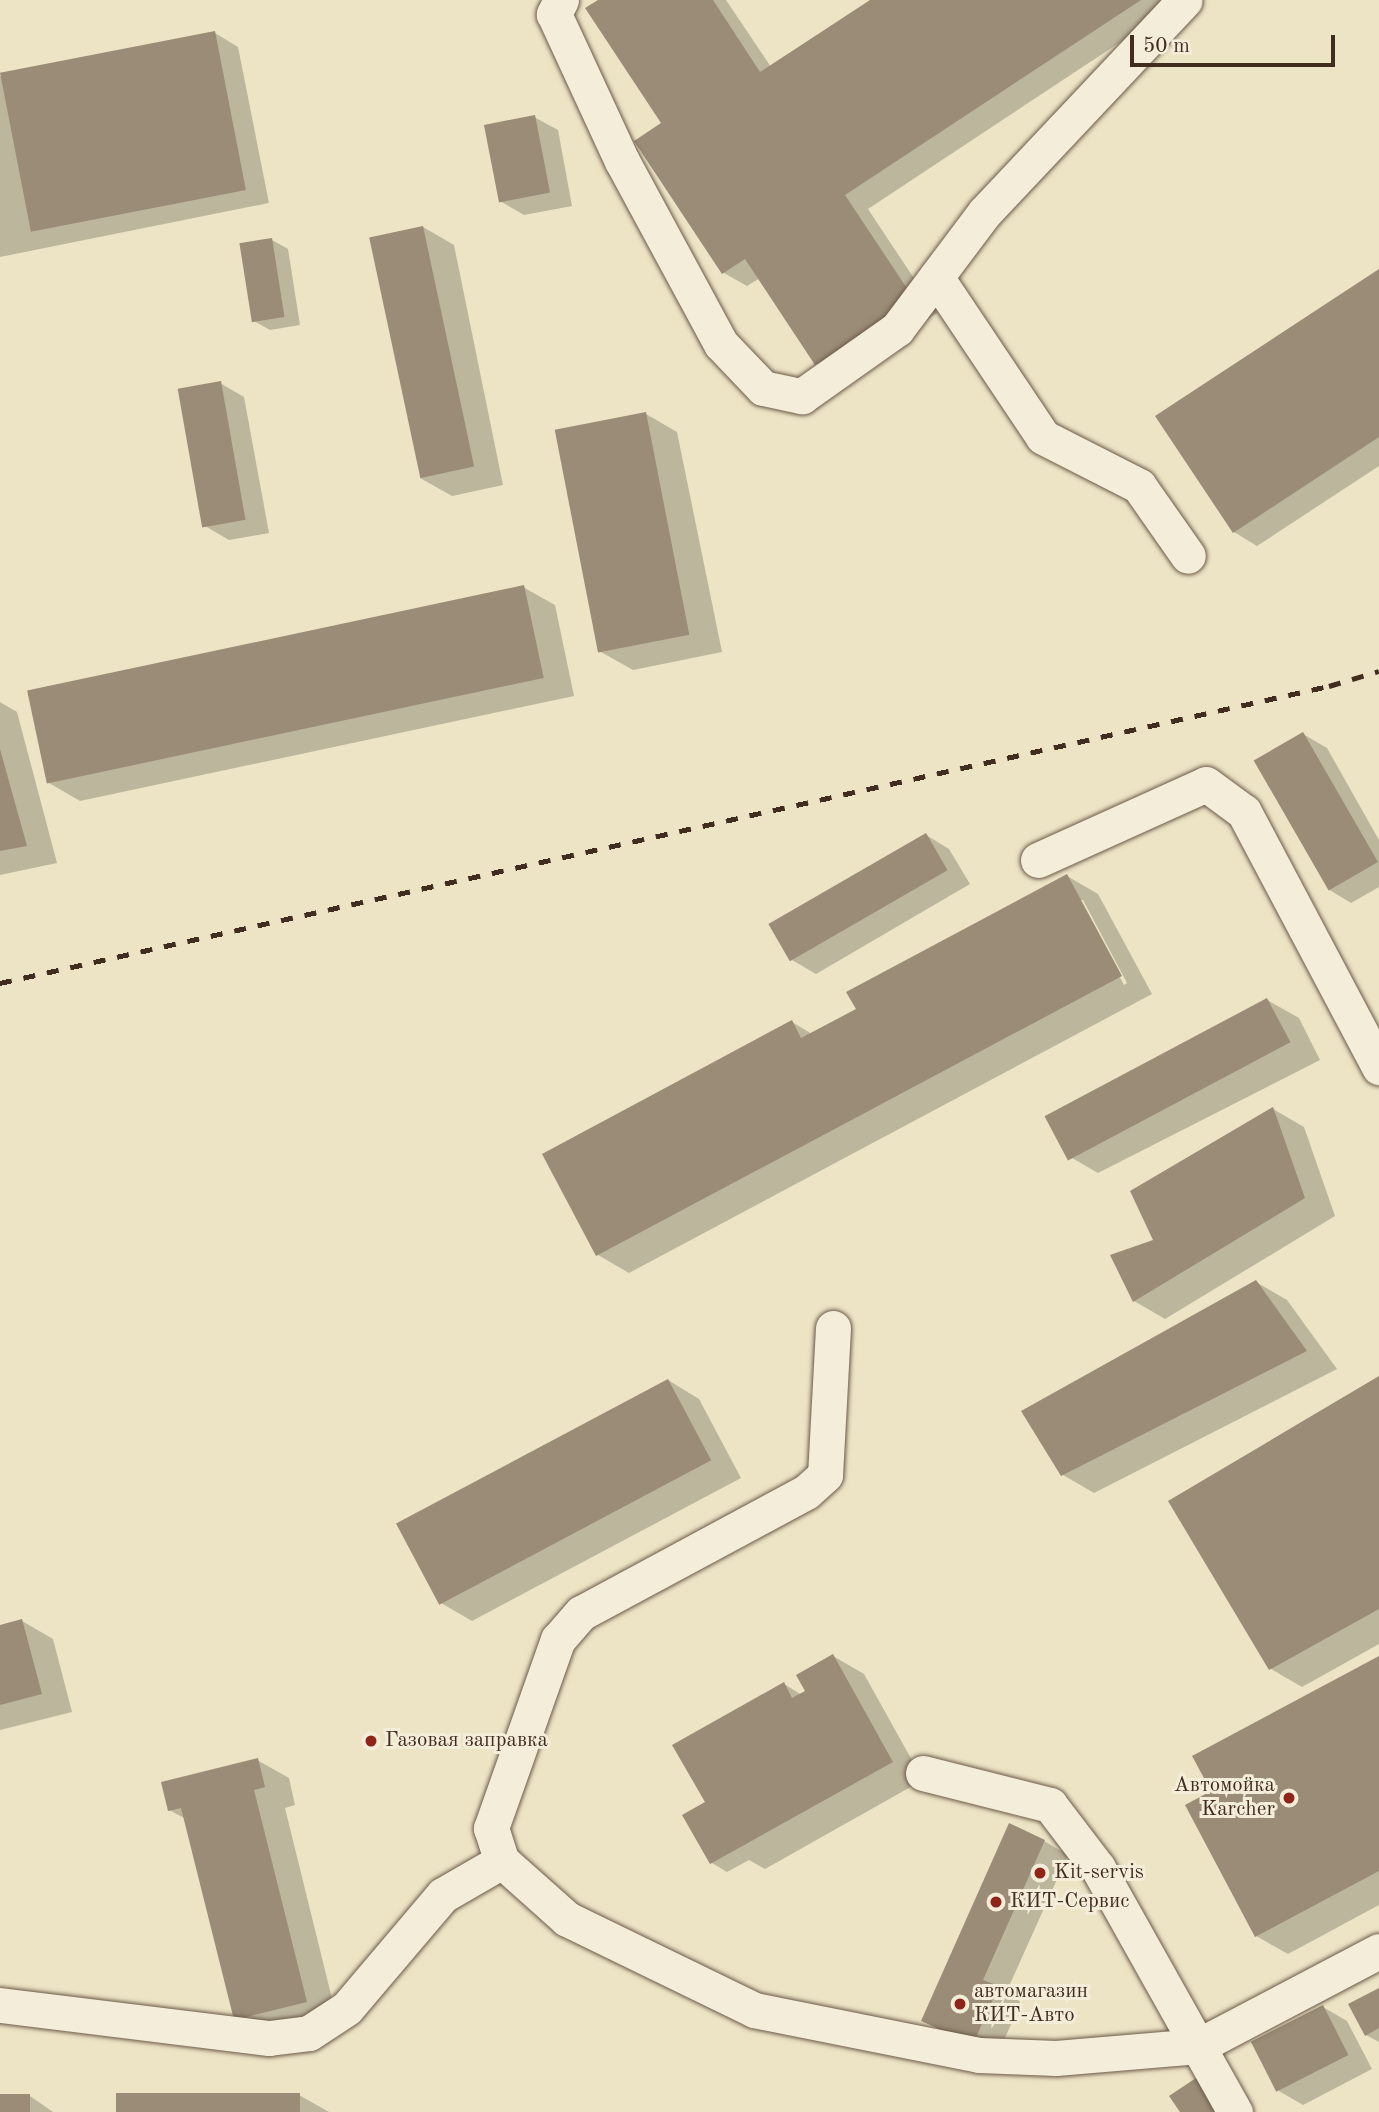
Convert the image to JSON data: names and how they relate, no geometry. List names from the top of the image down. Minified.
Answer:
{"places":["Газовая заправка","Автомойка Karcher","Kit-servis","КИТ-Сервис","автомагазин КИТ-Авто"],"scale_bar":"50 m"}
